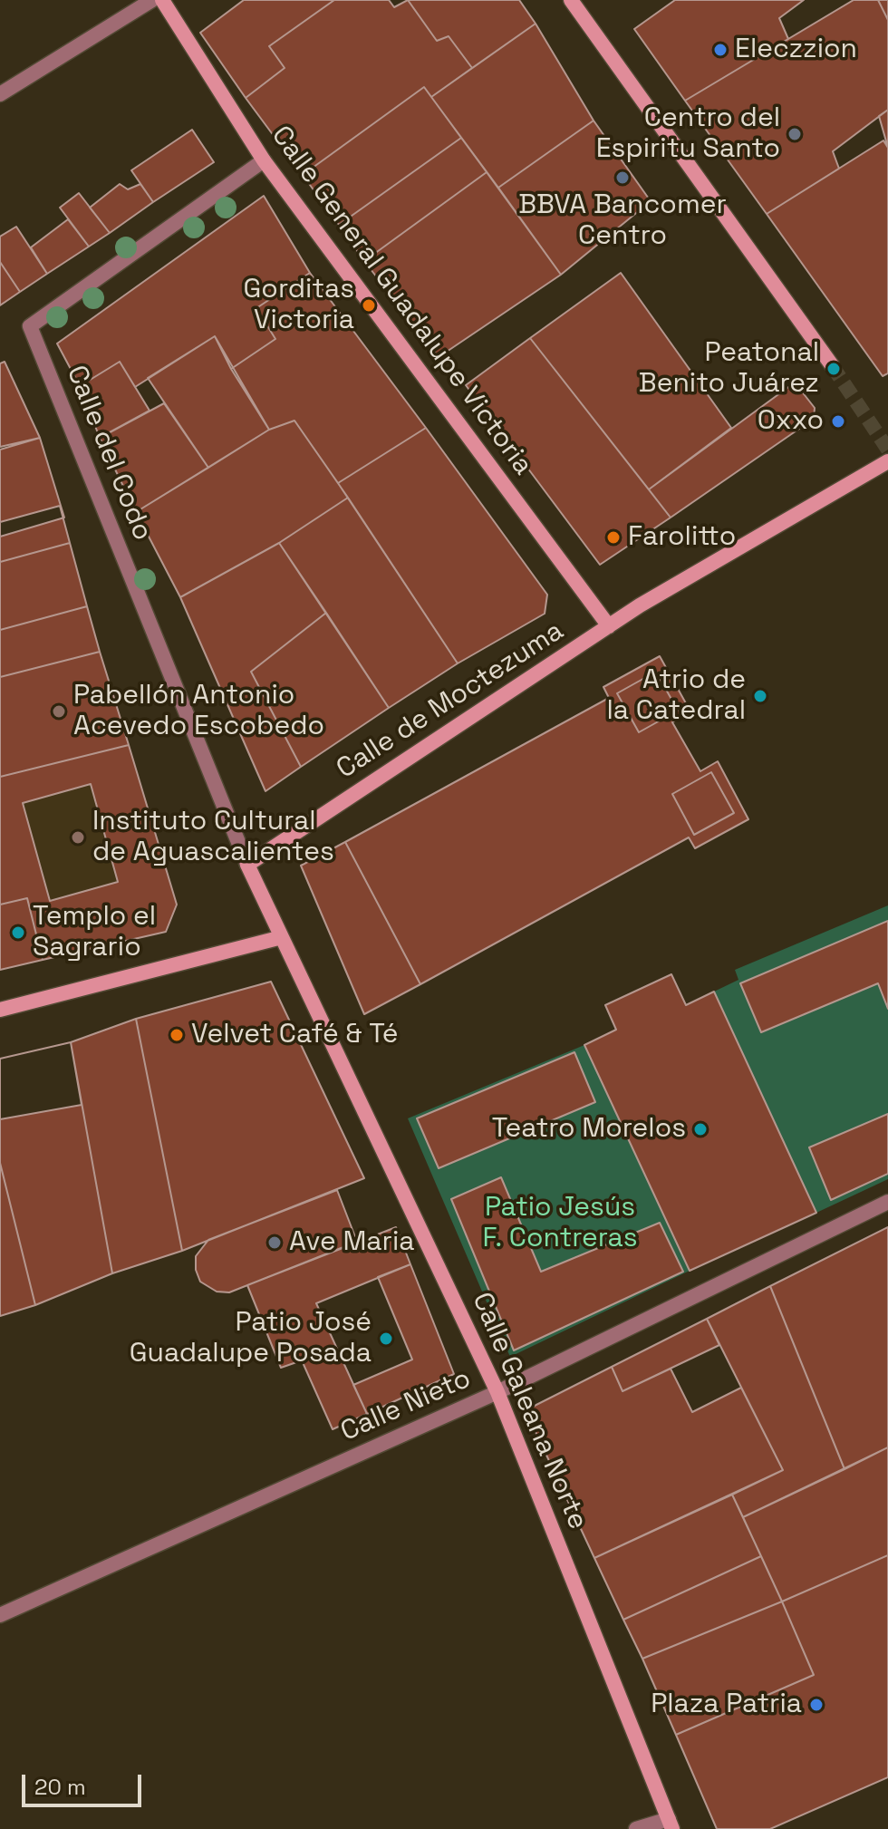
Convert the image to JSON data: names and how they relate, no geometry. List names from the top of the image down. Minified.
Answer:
{"streets":{"main road":["Calle General Guadalupe Victoria","Calle de Moctezuma","Calle Galeana Norte"],"street":["Calle del Codo","Calle Nieto"]},"crossings":[["Calle General Guadalupe Victoria","Calle del Codo"],["Calle General Guadalupe Victoria","Calle de Moctezuma"],["Calle del Codo","Calle de Moctezuma"],["Calle del Codo","Calle Galeana Norte"],["Calle de Moctezuma","Calle Galeana Norte"],["Calle Nieto","Calle Galeana Norte"]],"parks":["Patio Jesús F. Contreras"],"places":["Eleczzion","Centro del Espiritu Santo","BBVA Bancomer Centro","Gorditas Victoria","Peatonal Benito Juárez","Oxxo","Farolitto","Atrio de la Catedral","Pabellón Antonio Acevedo Escobedo","Instituto Cultural de Aguascalientes","Templo el Sagrario","Velvet Café & Té","Teatro Morelos","Ave Maria","Patio José Guadalupe Posada","Plaza Patria"],"scale_bar":"20 m"}
